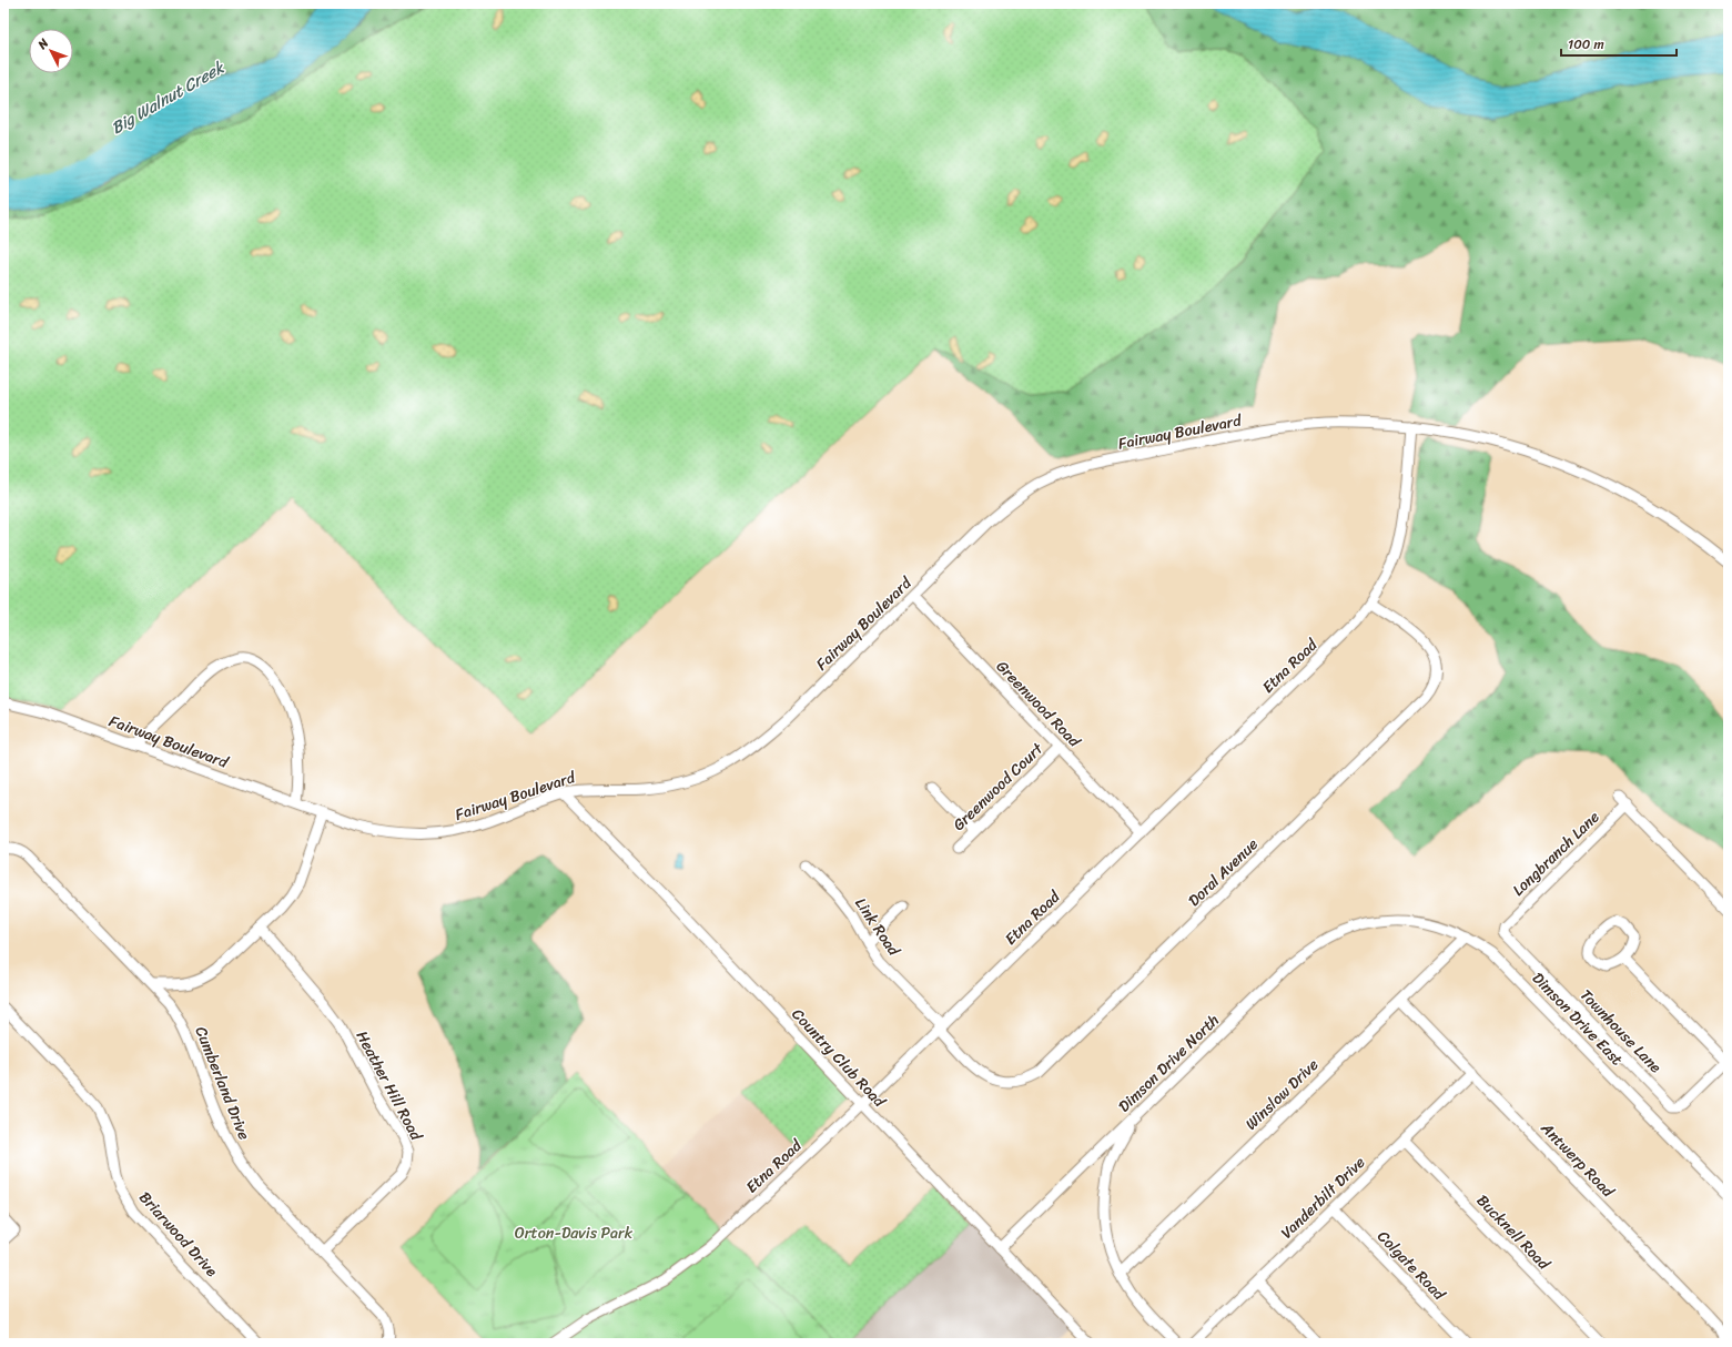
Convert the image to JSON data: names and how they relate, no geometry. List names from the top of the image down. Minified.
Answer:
{"streets":{"street":["Fairway Boulevard","Etna Road","Greenwood Road","Greenwood Court","Longbranch Lane","Doral Avenue","Link Road","Dimson Drive East","Townhouse Lane","Country Club Road","Dimson Drive North","Cumberland Drive","Heather Hill Road","Winslow Drive","Antwerp Road","Vanderbilt Drive","Bucknell Road","Briarwood Drive","Colgate Road"]},"crossings":[["Fairway Boulevard","Etna Road"],["Fairway Boulevard","Greenwood Road"],["Fairway Boulevard","Country Club Road"],["Etna Road","Greenwood Road"],["Etna Road","Doral Avenue"],["Etna Road","Link Road"],["Etna Road","Country Club Road"],["Greenwood Road","Greenwood Court"],["Longbranch Lane","Townhouse Lane"],["Doral Avenue","Link Road"],["Dimson Drive East","Dimson Drive North"],["Dimson Drive East","Winslow Drive"],["Country Club Road","Dimson Drive North"],["Cumberland Drive","Heather Hill Road"],["Winslow Drive","Antwerp Road"],["Antwerp Road","Vanderbilt Drive"],["Vanderbilt Drive","Bucknell Road"],["Vanderbilt Drive","Colgate Road"]],"water":["Big Walnut Creek"],"parks":["Orton-Davis Park"],"scale_bar":"100 m","north":"top left"}
